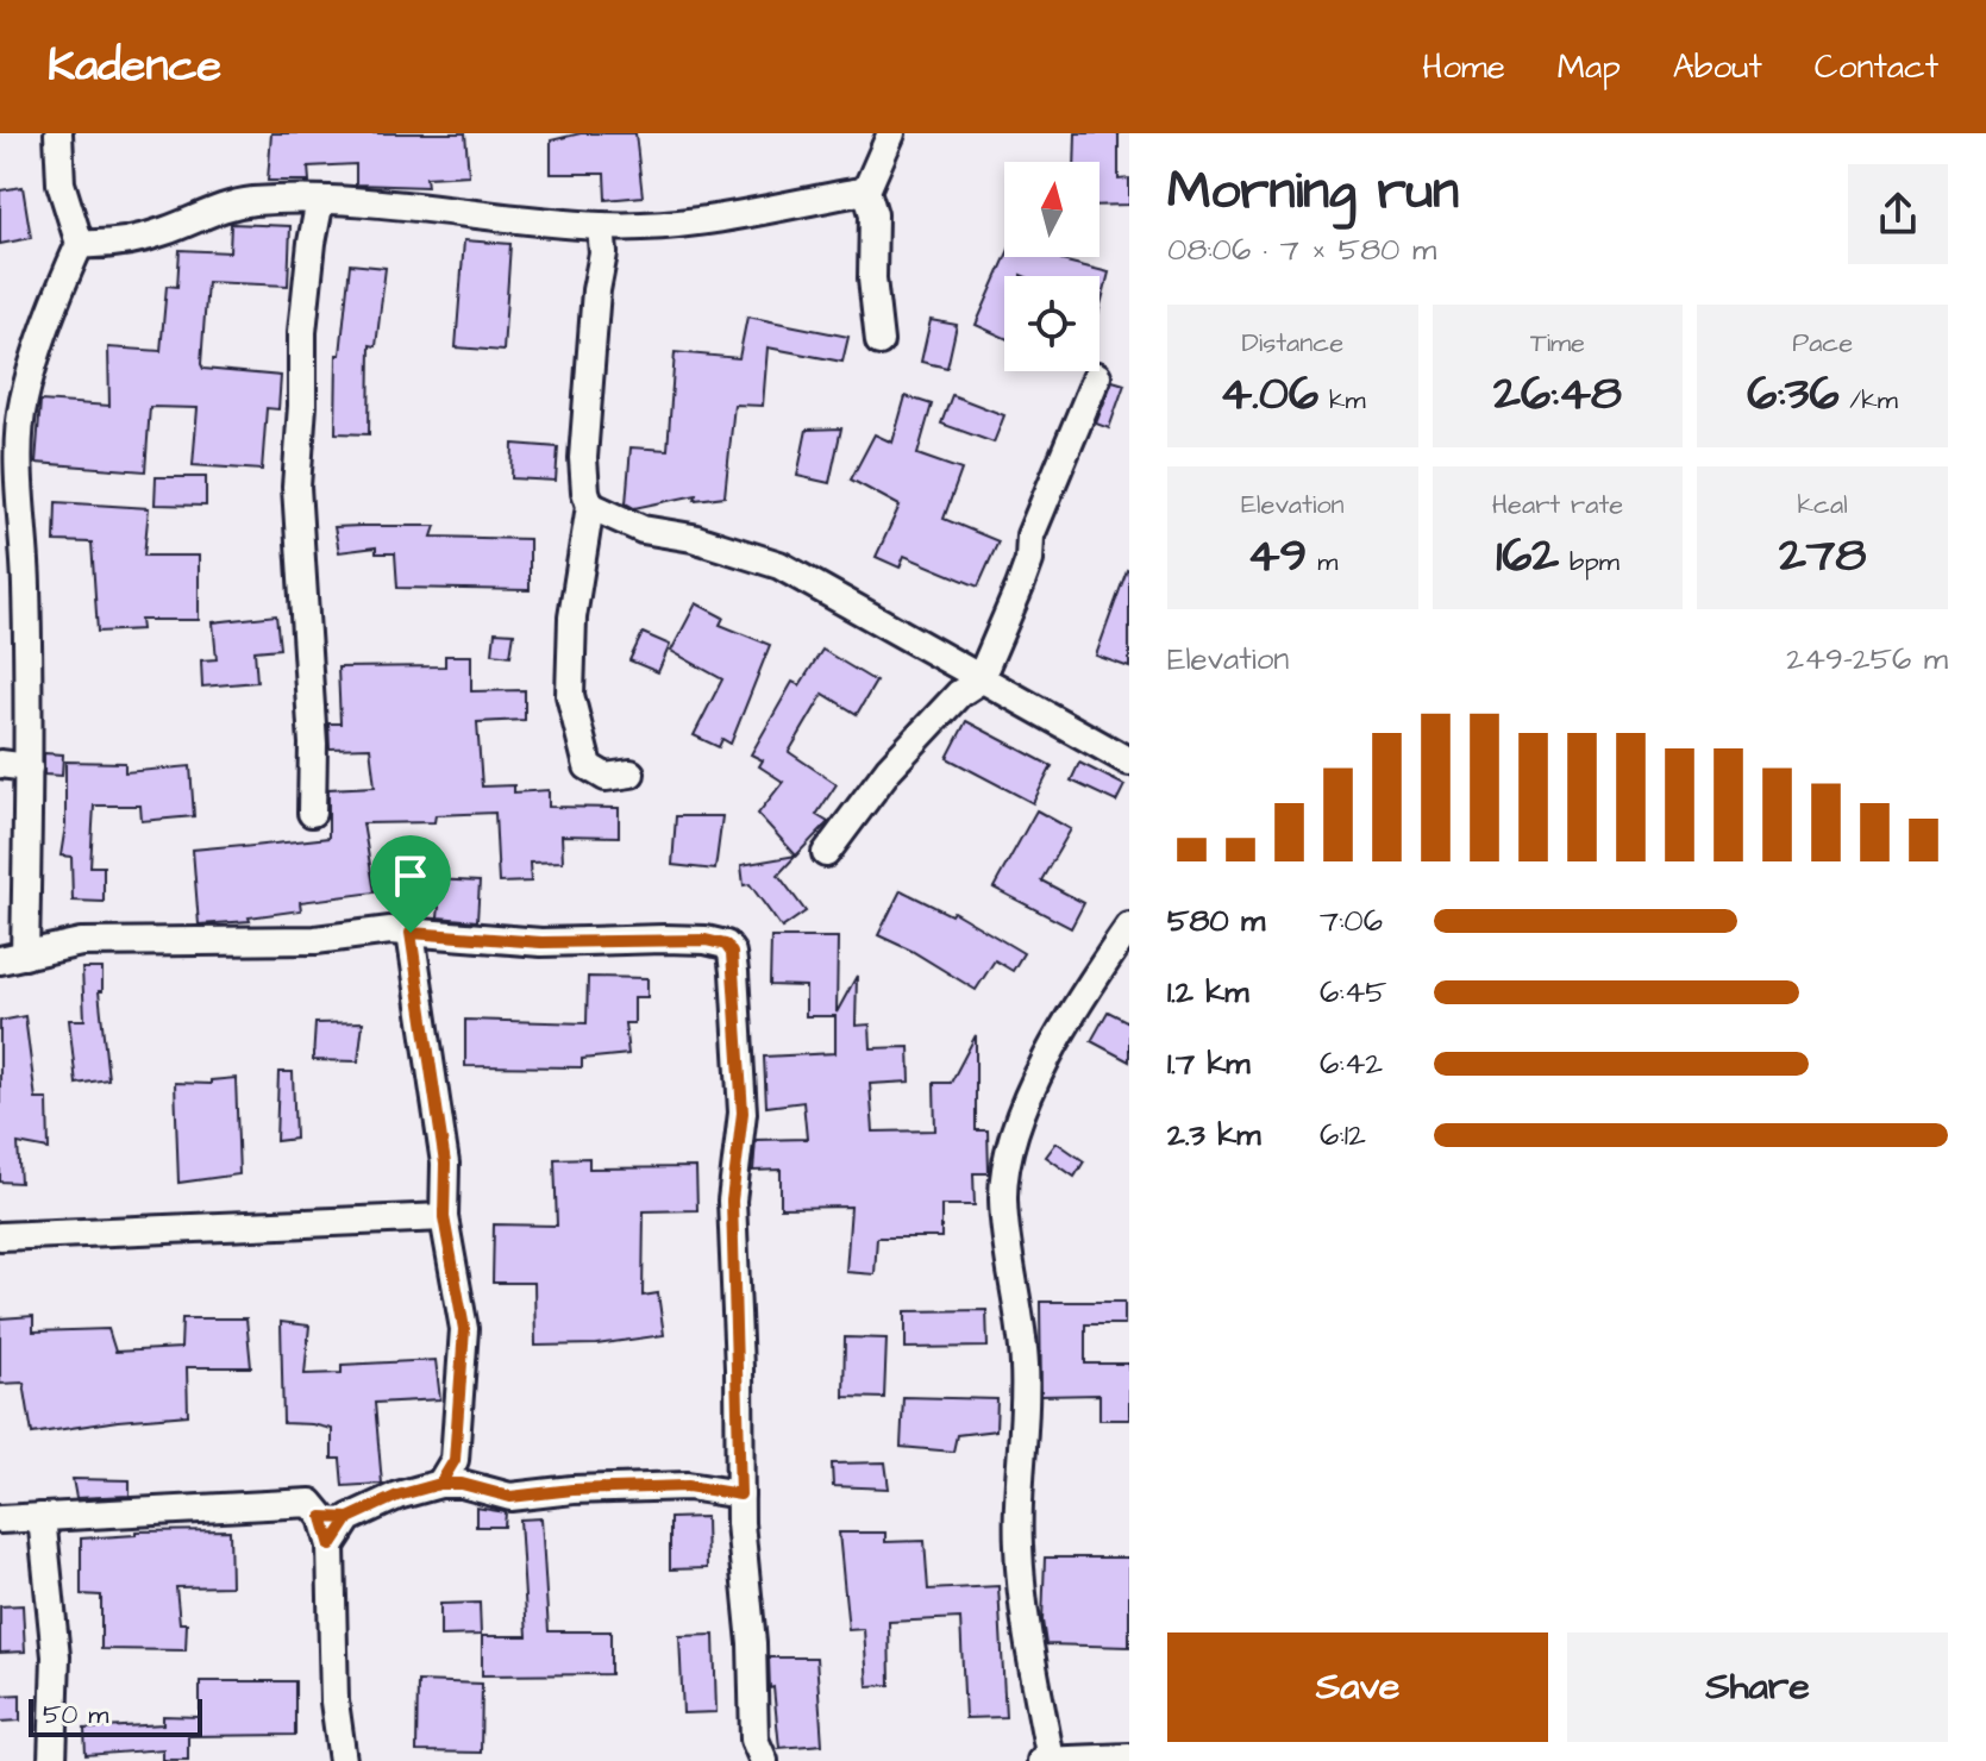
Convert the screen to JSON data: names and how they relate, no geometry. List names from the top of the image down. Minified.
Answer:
{"scale_bar":"50 m","north":"top","page":{"header":"Kadence","nav":["Home","Map","About","Contact"],"heading":["Morning run","08:06 · 7 × 580 m"],"stats":[["Distance","4.06 km"],["Time","26:48"],["Pace","6:36 /km"],["Elevation","49 m"],["Heart rate","162 bpm"],["kcal","278"]],"chart":["Elevation","249–256 m"],"list":[{"name":"580 m","note":"7:06"},{"name":"1.2 km","note":"6:45"},{"name":"1.7 km","note":"6:42"},{"name":"2.3 km","note":"6:12"}],"buttons":["Save","Share"],"scale":"50 m"}}
